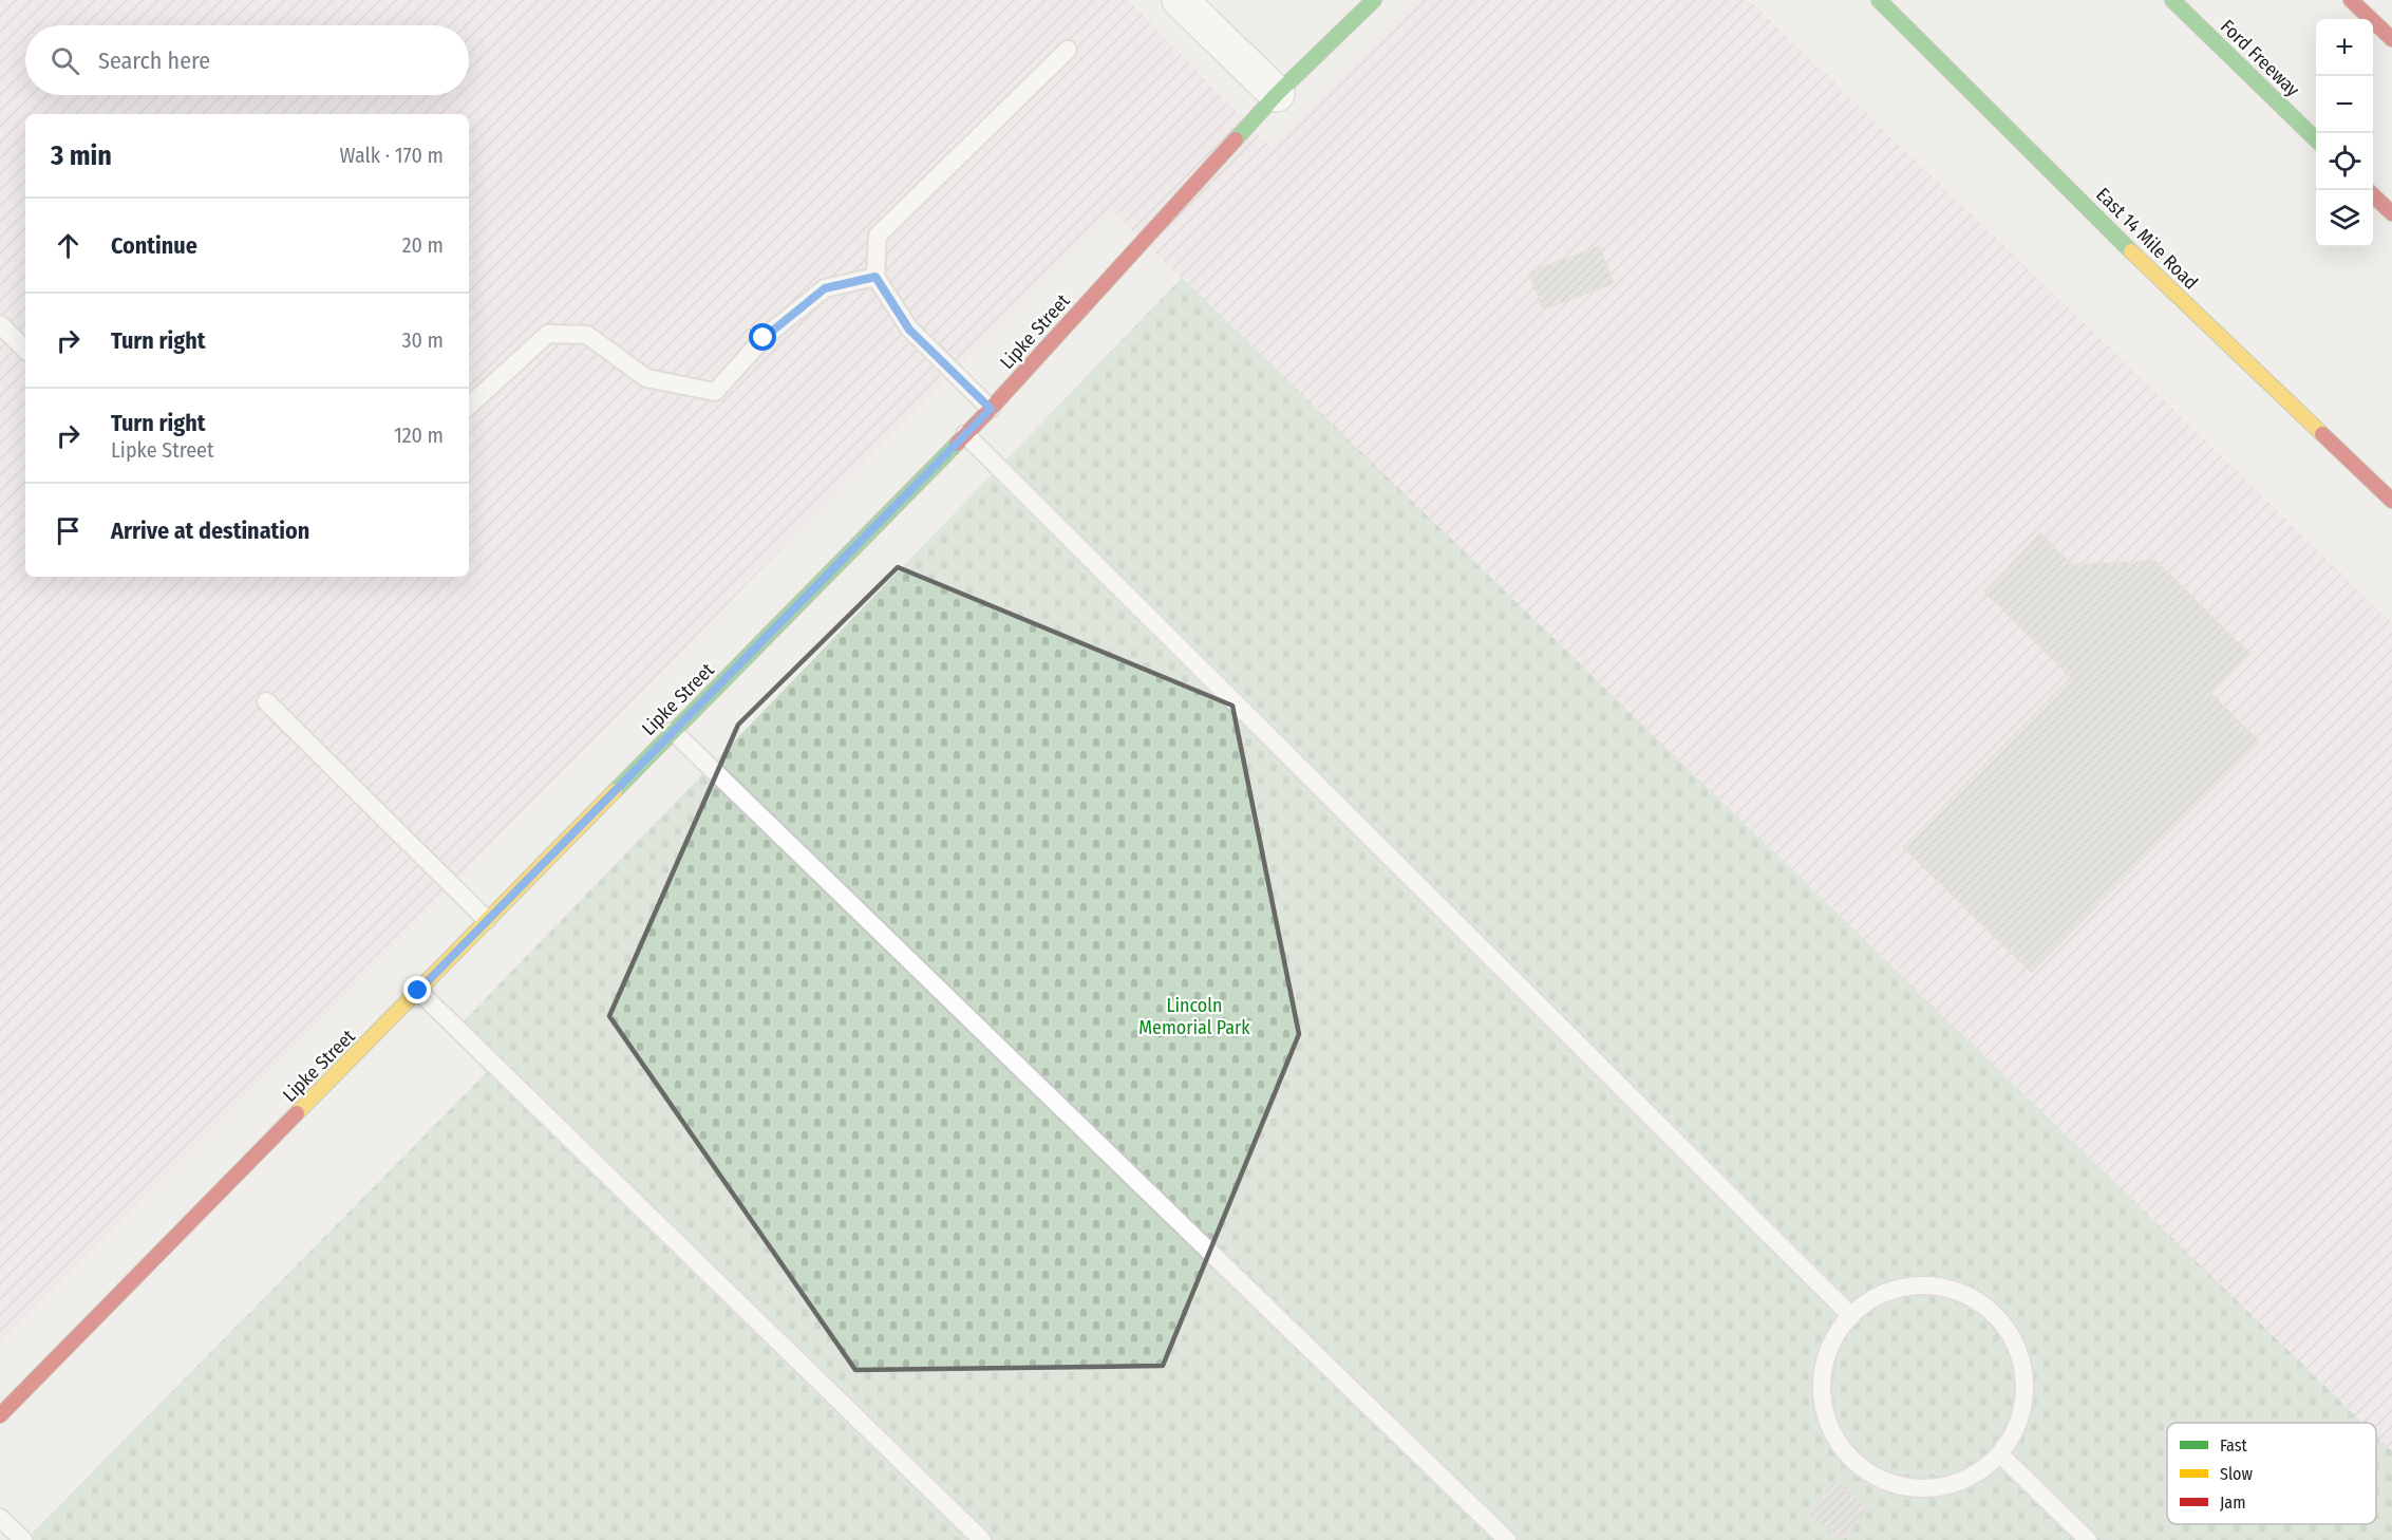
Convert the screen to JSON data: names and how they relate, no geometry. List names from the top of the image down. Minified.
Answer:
{"streets":{"main road":["Ford Freeway","East 14 Mile Road","Lipke Street"]},"parks":["Lincoln Memorial Park"],"legend":["Fast","Slow","Jam"],"page":{"map_buttons":["+","−"],"search":"Search here","heading":["3 min","Walk · 170 m"],"list":[["Continue","20 m"],["Turn right","30 m"],["Turn right","Lipke Street","120 m"],"Arrive at destination"]}}
